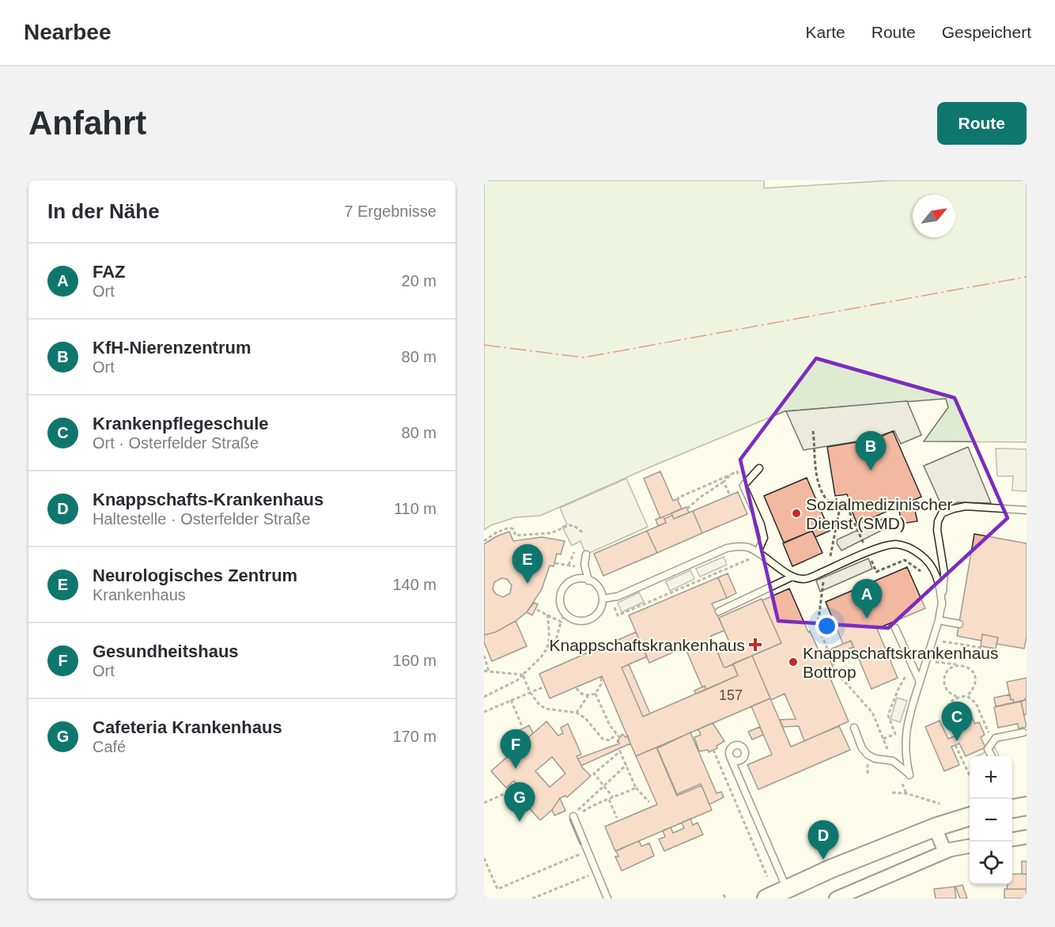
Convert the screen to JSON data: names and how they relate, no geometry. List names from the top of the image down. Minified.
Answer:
{"places":{"other":["Sozialmedizinischer Dienst (SMD)","Knappschaftskrankenhaus Bottrop"],"health":["Knappschaftskrankenhaus"]},"house_numbers":["157"],"north":"top right","page":{"header":"Nearbee","nav":["Karte","Route","Gespeichert"],"buttons":"Route","title":"Anfahrt","heading":["In der Nähe","7 Ergebnisse"],"list":[{"mark":"A","name":"FAZ","note":"Ort","value":"20 m"},{"mark":"B","name":"KfH-Nierenzentrum","note":"Ort","value":"80 m"},{"mark":"C","name":"Krankenpflegeschule","note":"Ort · Osterfelder Straße","value":"80 m"},{"mark":"D","name":"Knappschafts-Krankenhaus","note":"Haltestelle · Osterfelder Straße","value":"110 m"},{"mark":"E","name":"Neurologisches Zentrum","note":"Krankenhaus","value":"140 m"},{"mark":"F","name":"Gesundheitshaus","note":"Ort","value":"160 m"},{"mark":"G","name":"Cafeteria Krankenhaus","note":"Café","value":"170 m"}],"pins":["B","E","A","C","F","G","D"],"map_buttons":["+","−"]}}
